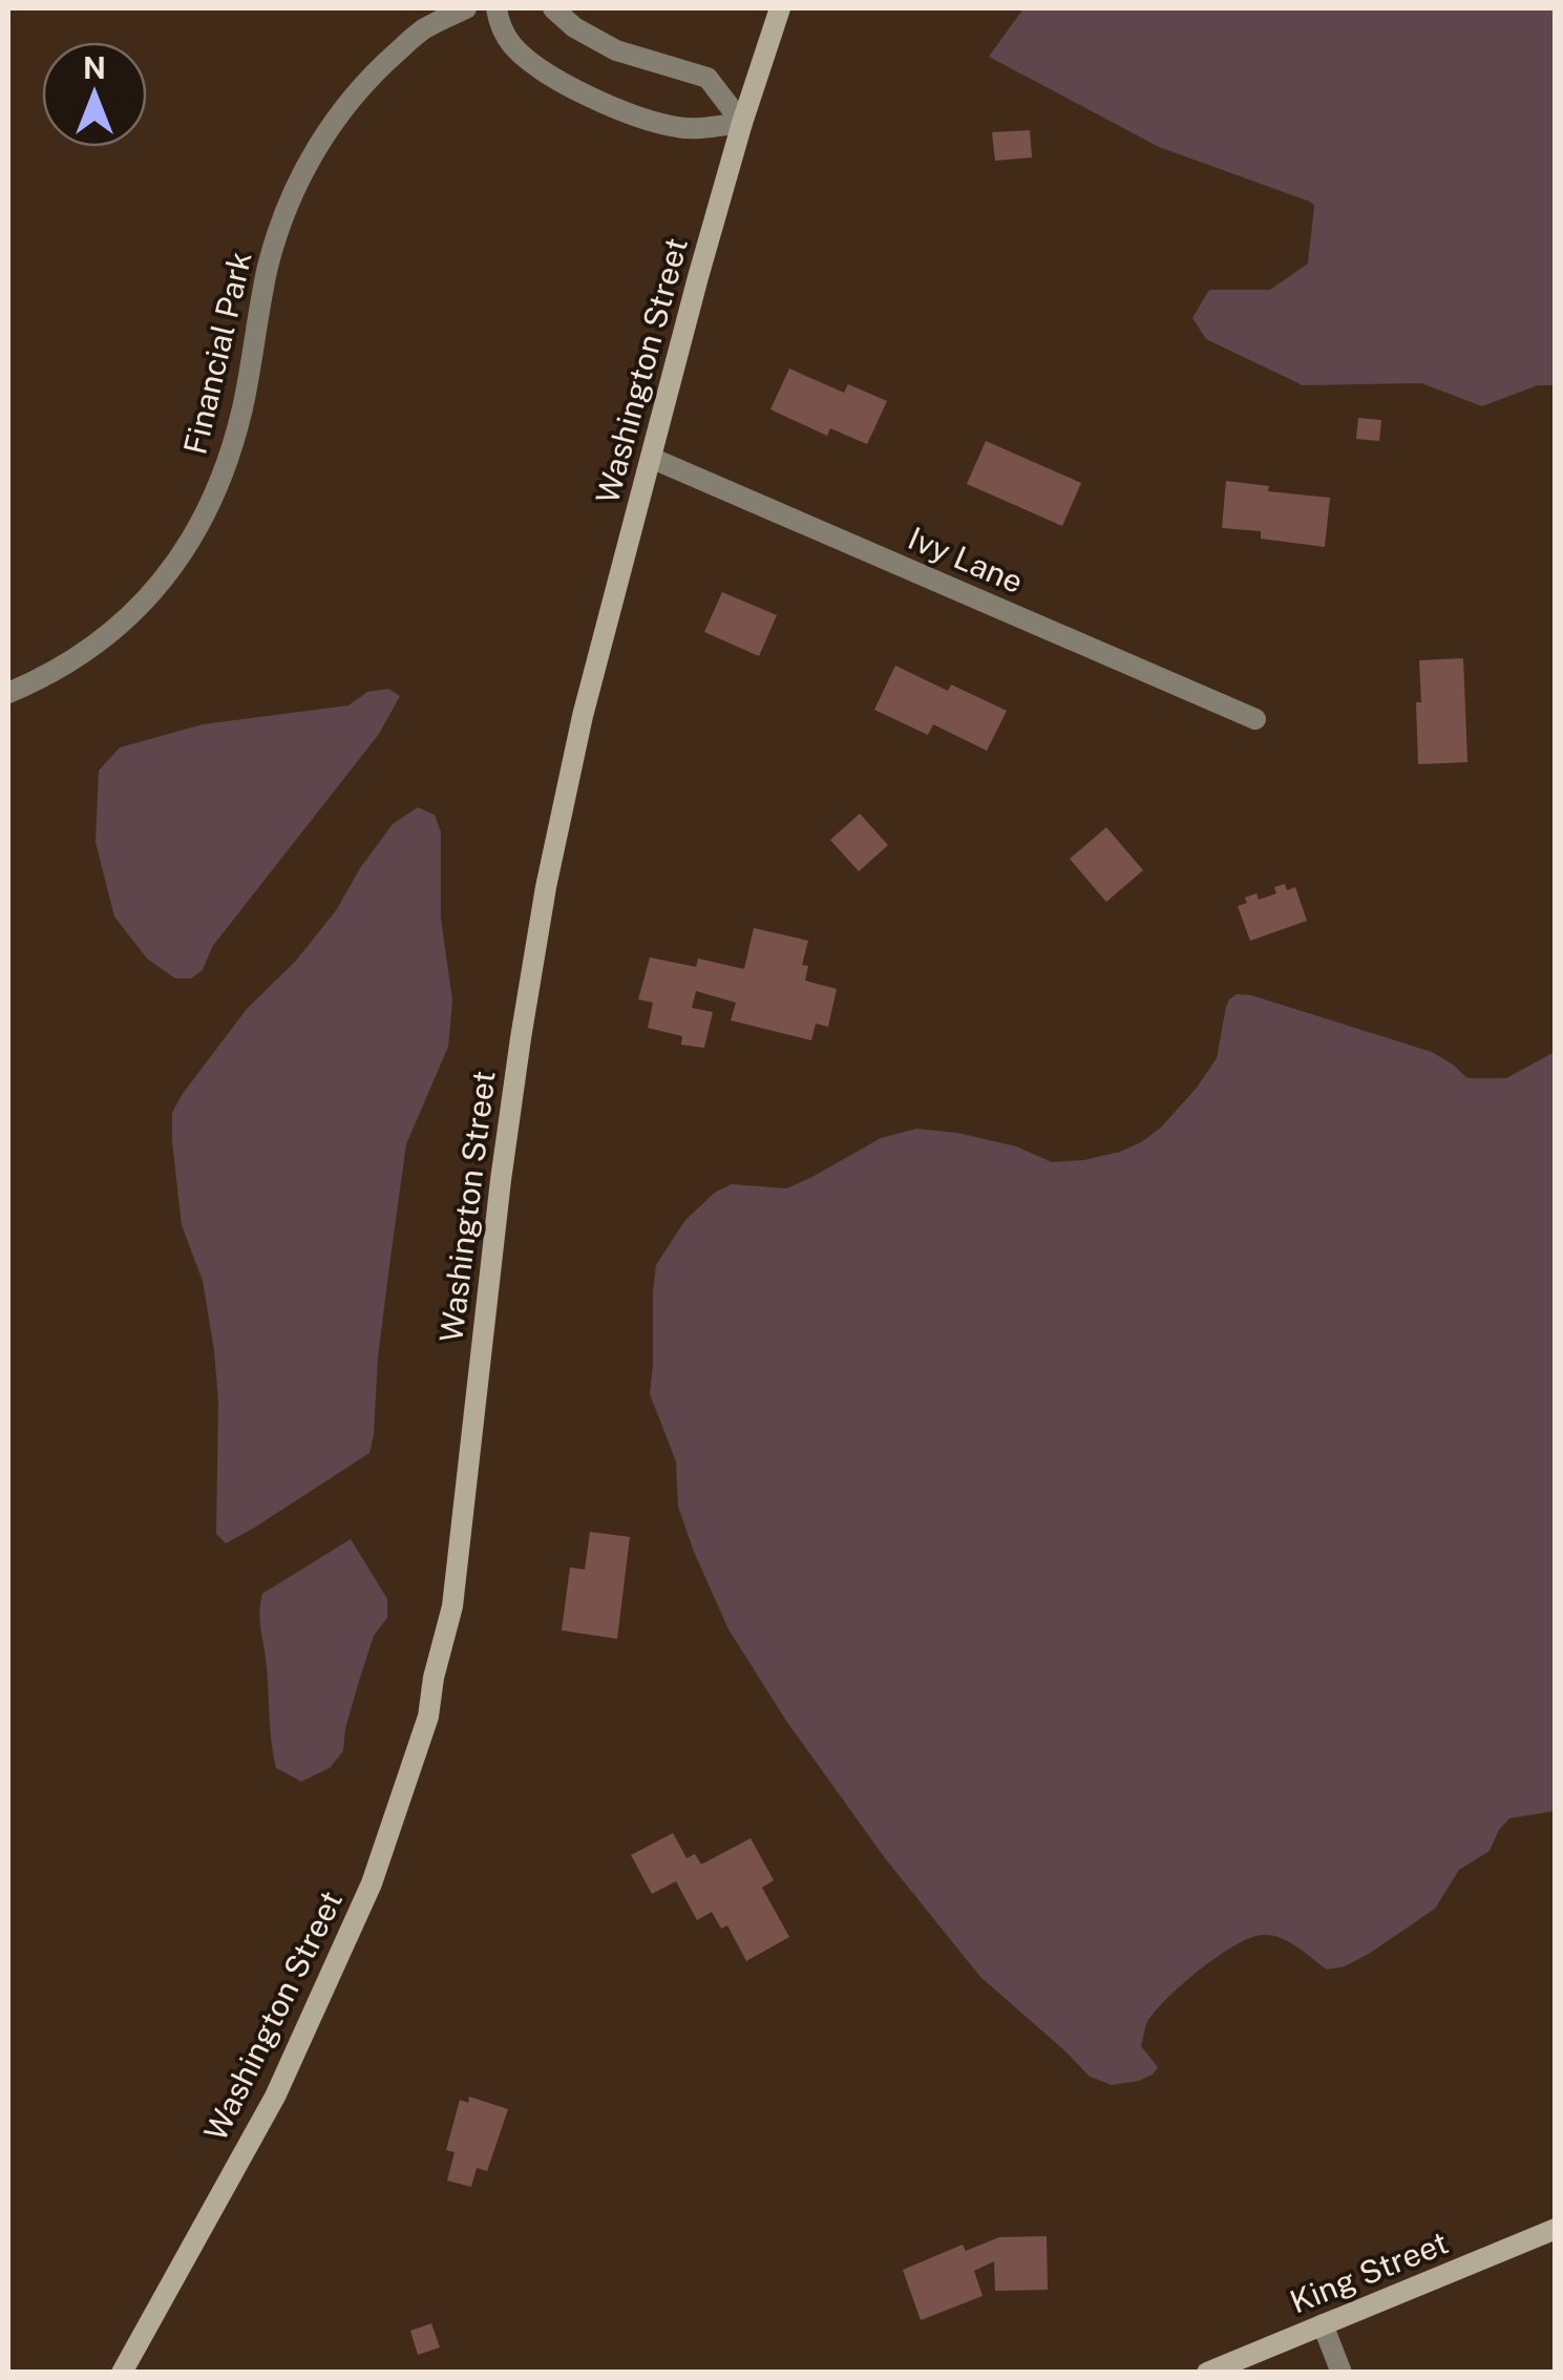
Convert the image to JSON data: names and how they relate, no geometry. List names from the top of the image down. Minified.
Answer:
{"streets":{"main road":["Washington Street","King Street"],"street":["Financial Park","Ivy Lane"]},"crossings":[["Washington Street","Ivy Lane"]],"north":"top"}
